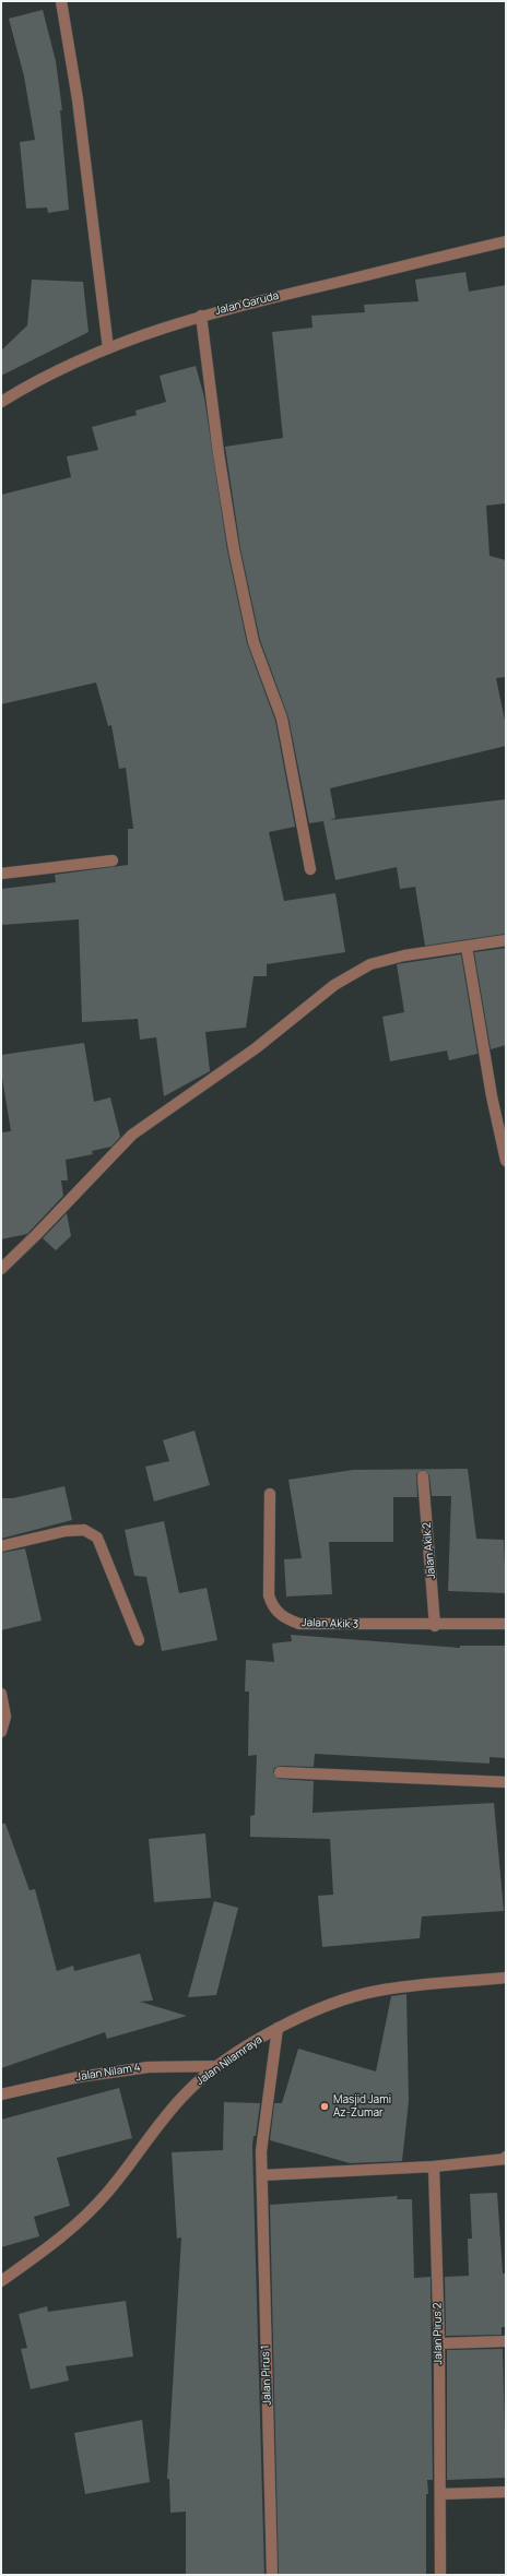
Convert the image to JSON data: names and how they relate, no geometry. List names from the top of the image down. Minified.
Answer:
{"streets":{"street":["Jalan Garuda","Jalan Akik 2","Jalan Akik 3","Jalan Nilamraya","Jalan Nilam 4","Jalan Pirus 2","Jalan Pirus 1"]},"crossings":[["Jalan Akik 2","Jalan Akik 3"],["Jalan Nilamraya","Jalan Nilam 4"],["Jalan Nilamraya","Jalan Pirus 1"]],"places":["Masjid Jami Az-Zumar"]}
